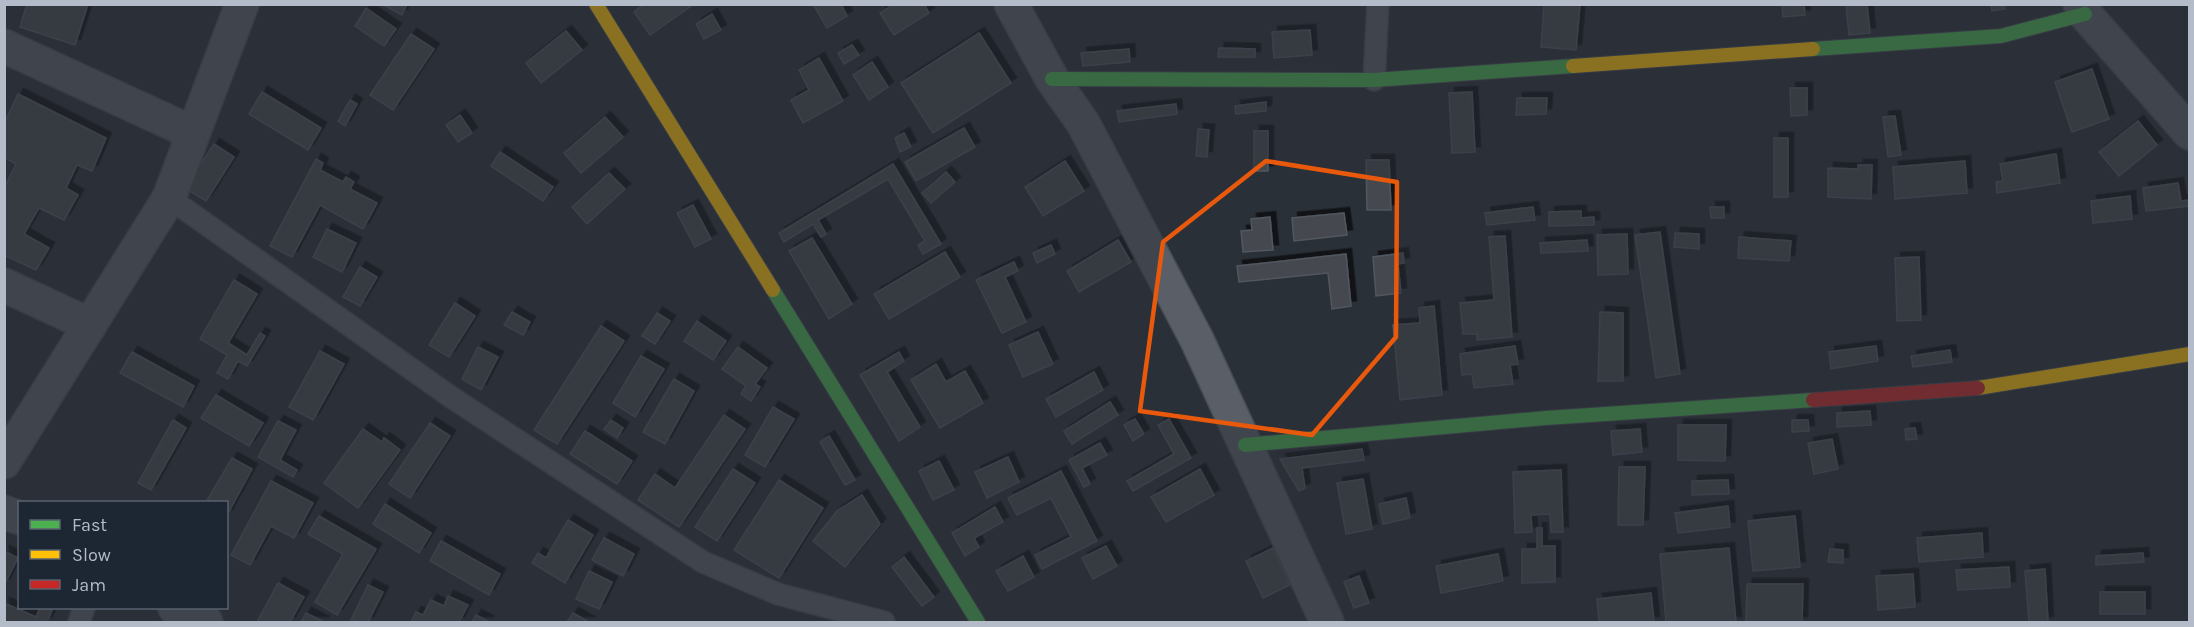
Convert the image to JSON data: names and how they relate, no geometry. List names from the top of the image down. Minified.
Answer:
{"legend":["Fast","Slow","Jam"]}
